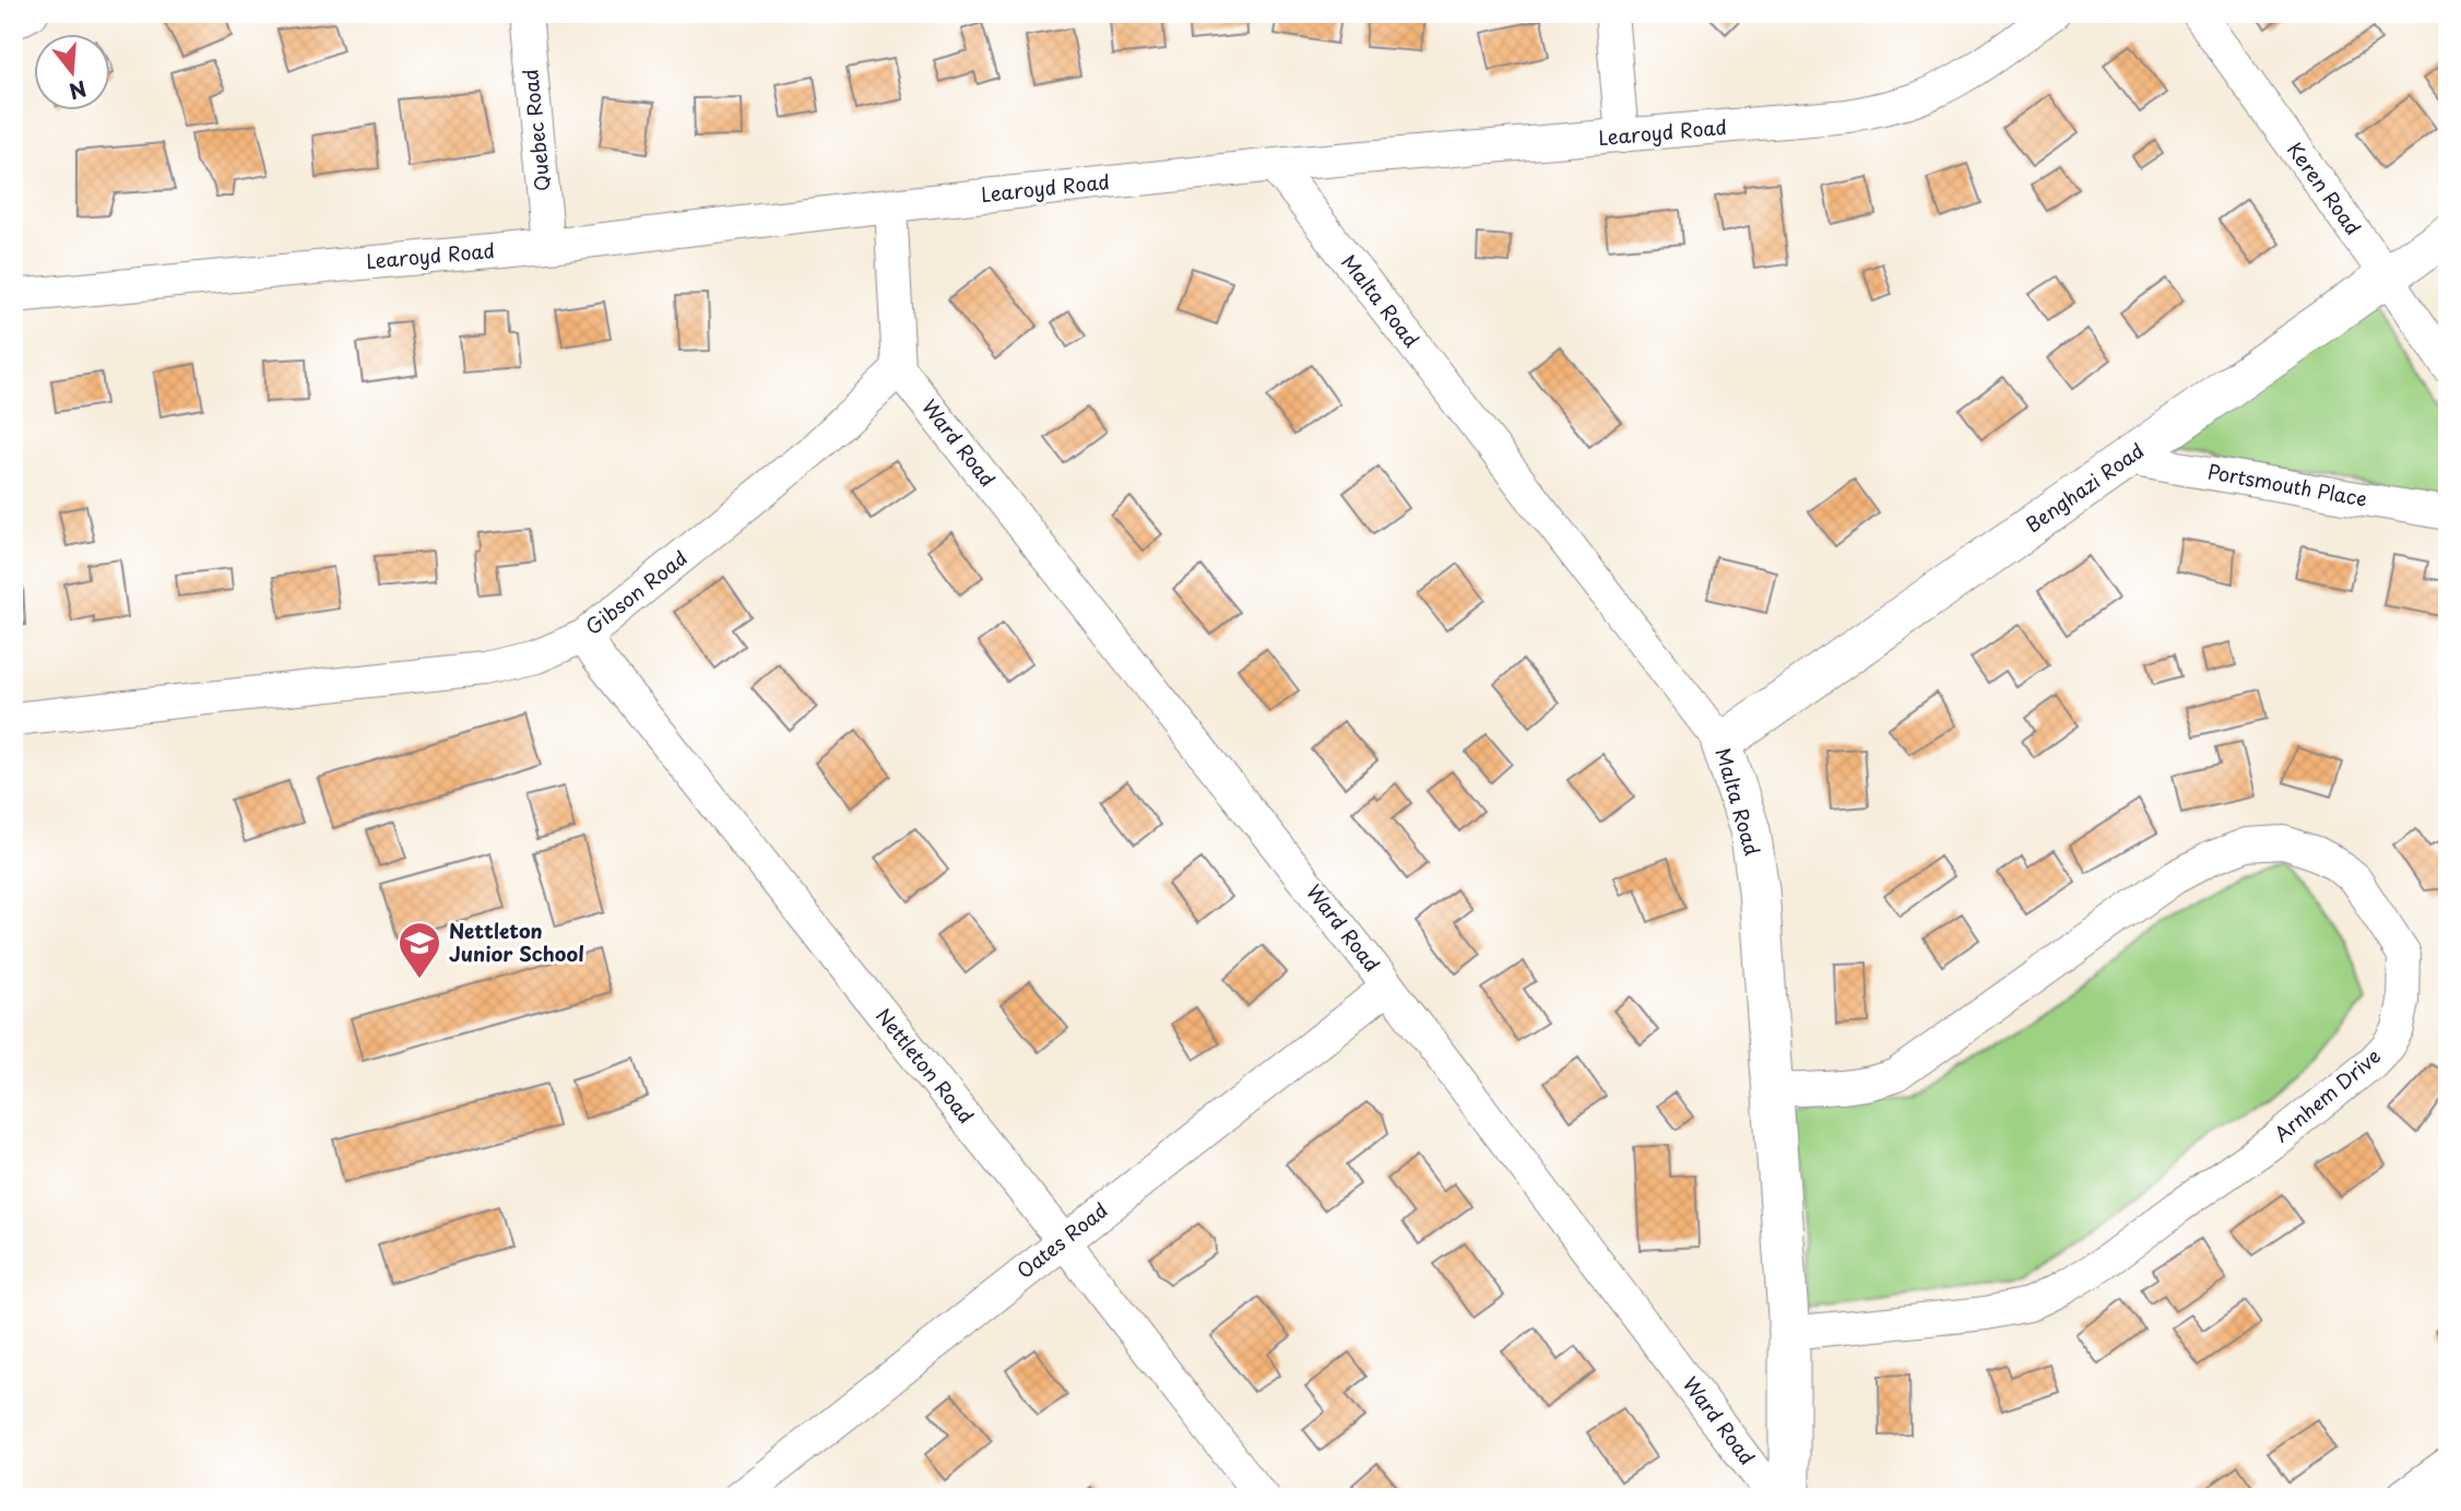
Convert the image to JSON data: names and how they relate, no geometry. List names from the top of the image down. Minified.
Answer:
{"streets":{"street":["Quebec Road","Learoyd Road","Keren Road","Malta Road","Ward Road","Portsmouth Place","Benghazi Road","Gibson Road","Nettleton Road","Arnhem Drive","Oates Road"]},"crossings":[["Quebec Road","Learoyd Road"],["Learoyd Road","Malta Road"],["Keren Road","Benghazi Road"],["Malta Road","Benghazi Road"],["Malta Road","Arnhem Drive"],["Ward Road","Gibson Road"],["Ward Road","Oates Road"],["Portsmouth Place","Benghazi Road"],["Gibson Road","Nettleton Road"],["Nettleton Road","Oates Road"]],"places":{"school or university":["Nettleton Junior School"]},"north":"bottom"}
